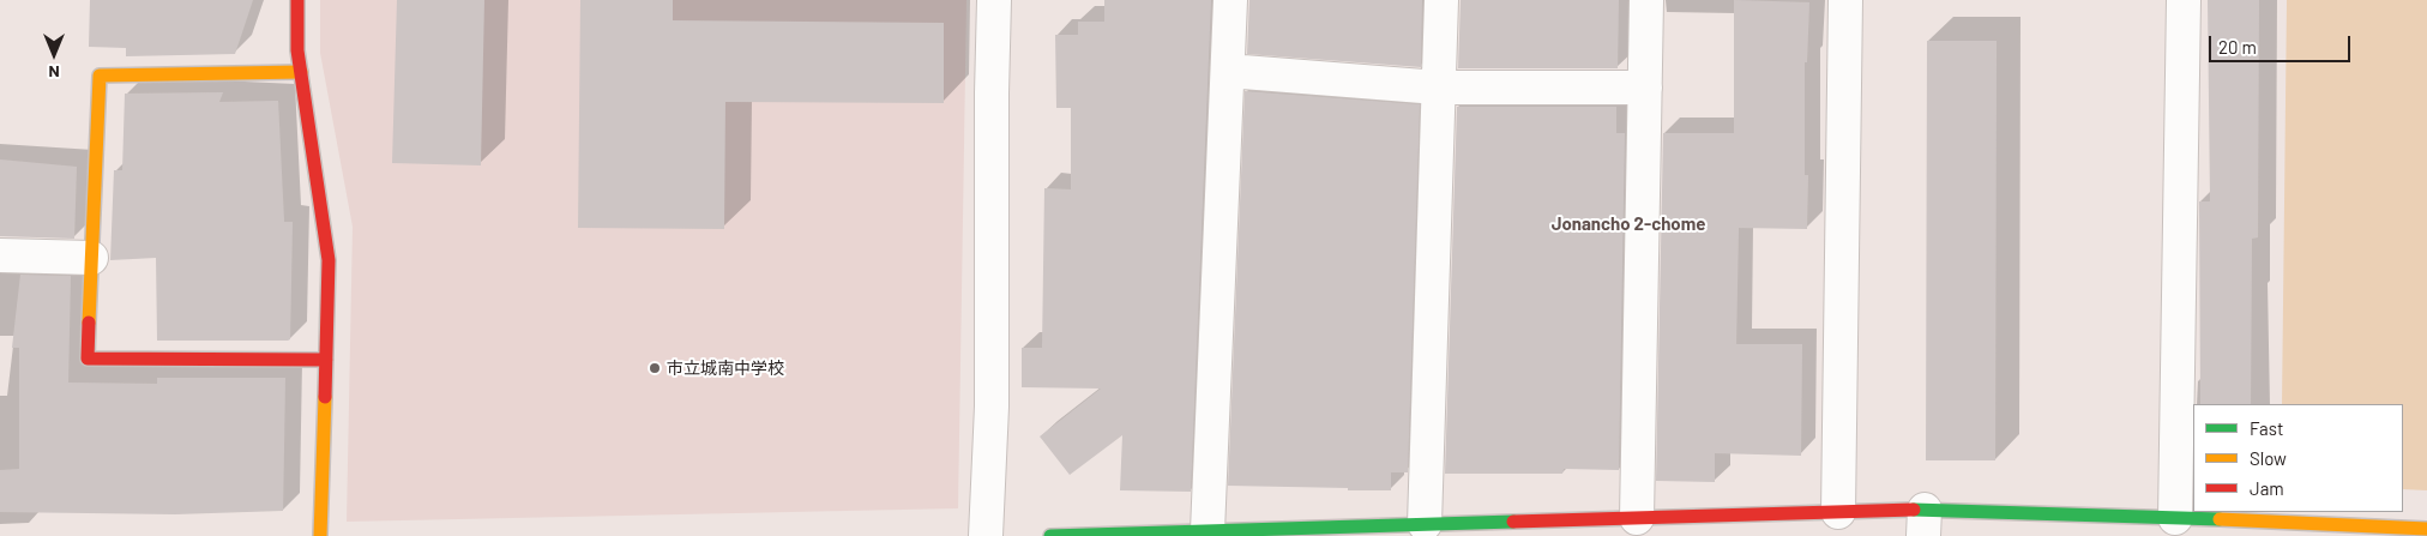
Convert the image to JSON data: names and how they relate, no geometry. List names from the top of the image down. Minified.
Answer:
{"districts":["Jonancho 2-chome"],"places":["市立城南中学校"],"legend":["Fast","Slow","Jam"],"scale_bar":"20 m","north":"bottom"}
